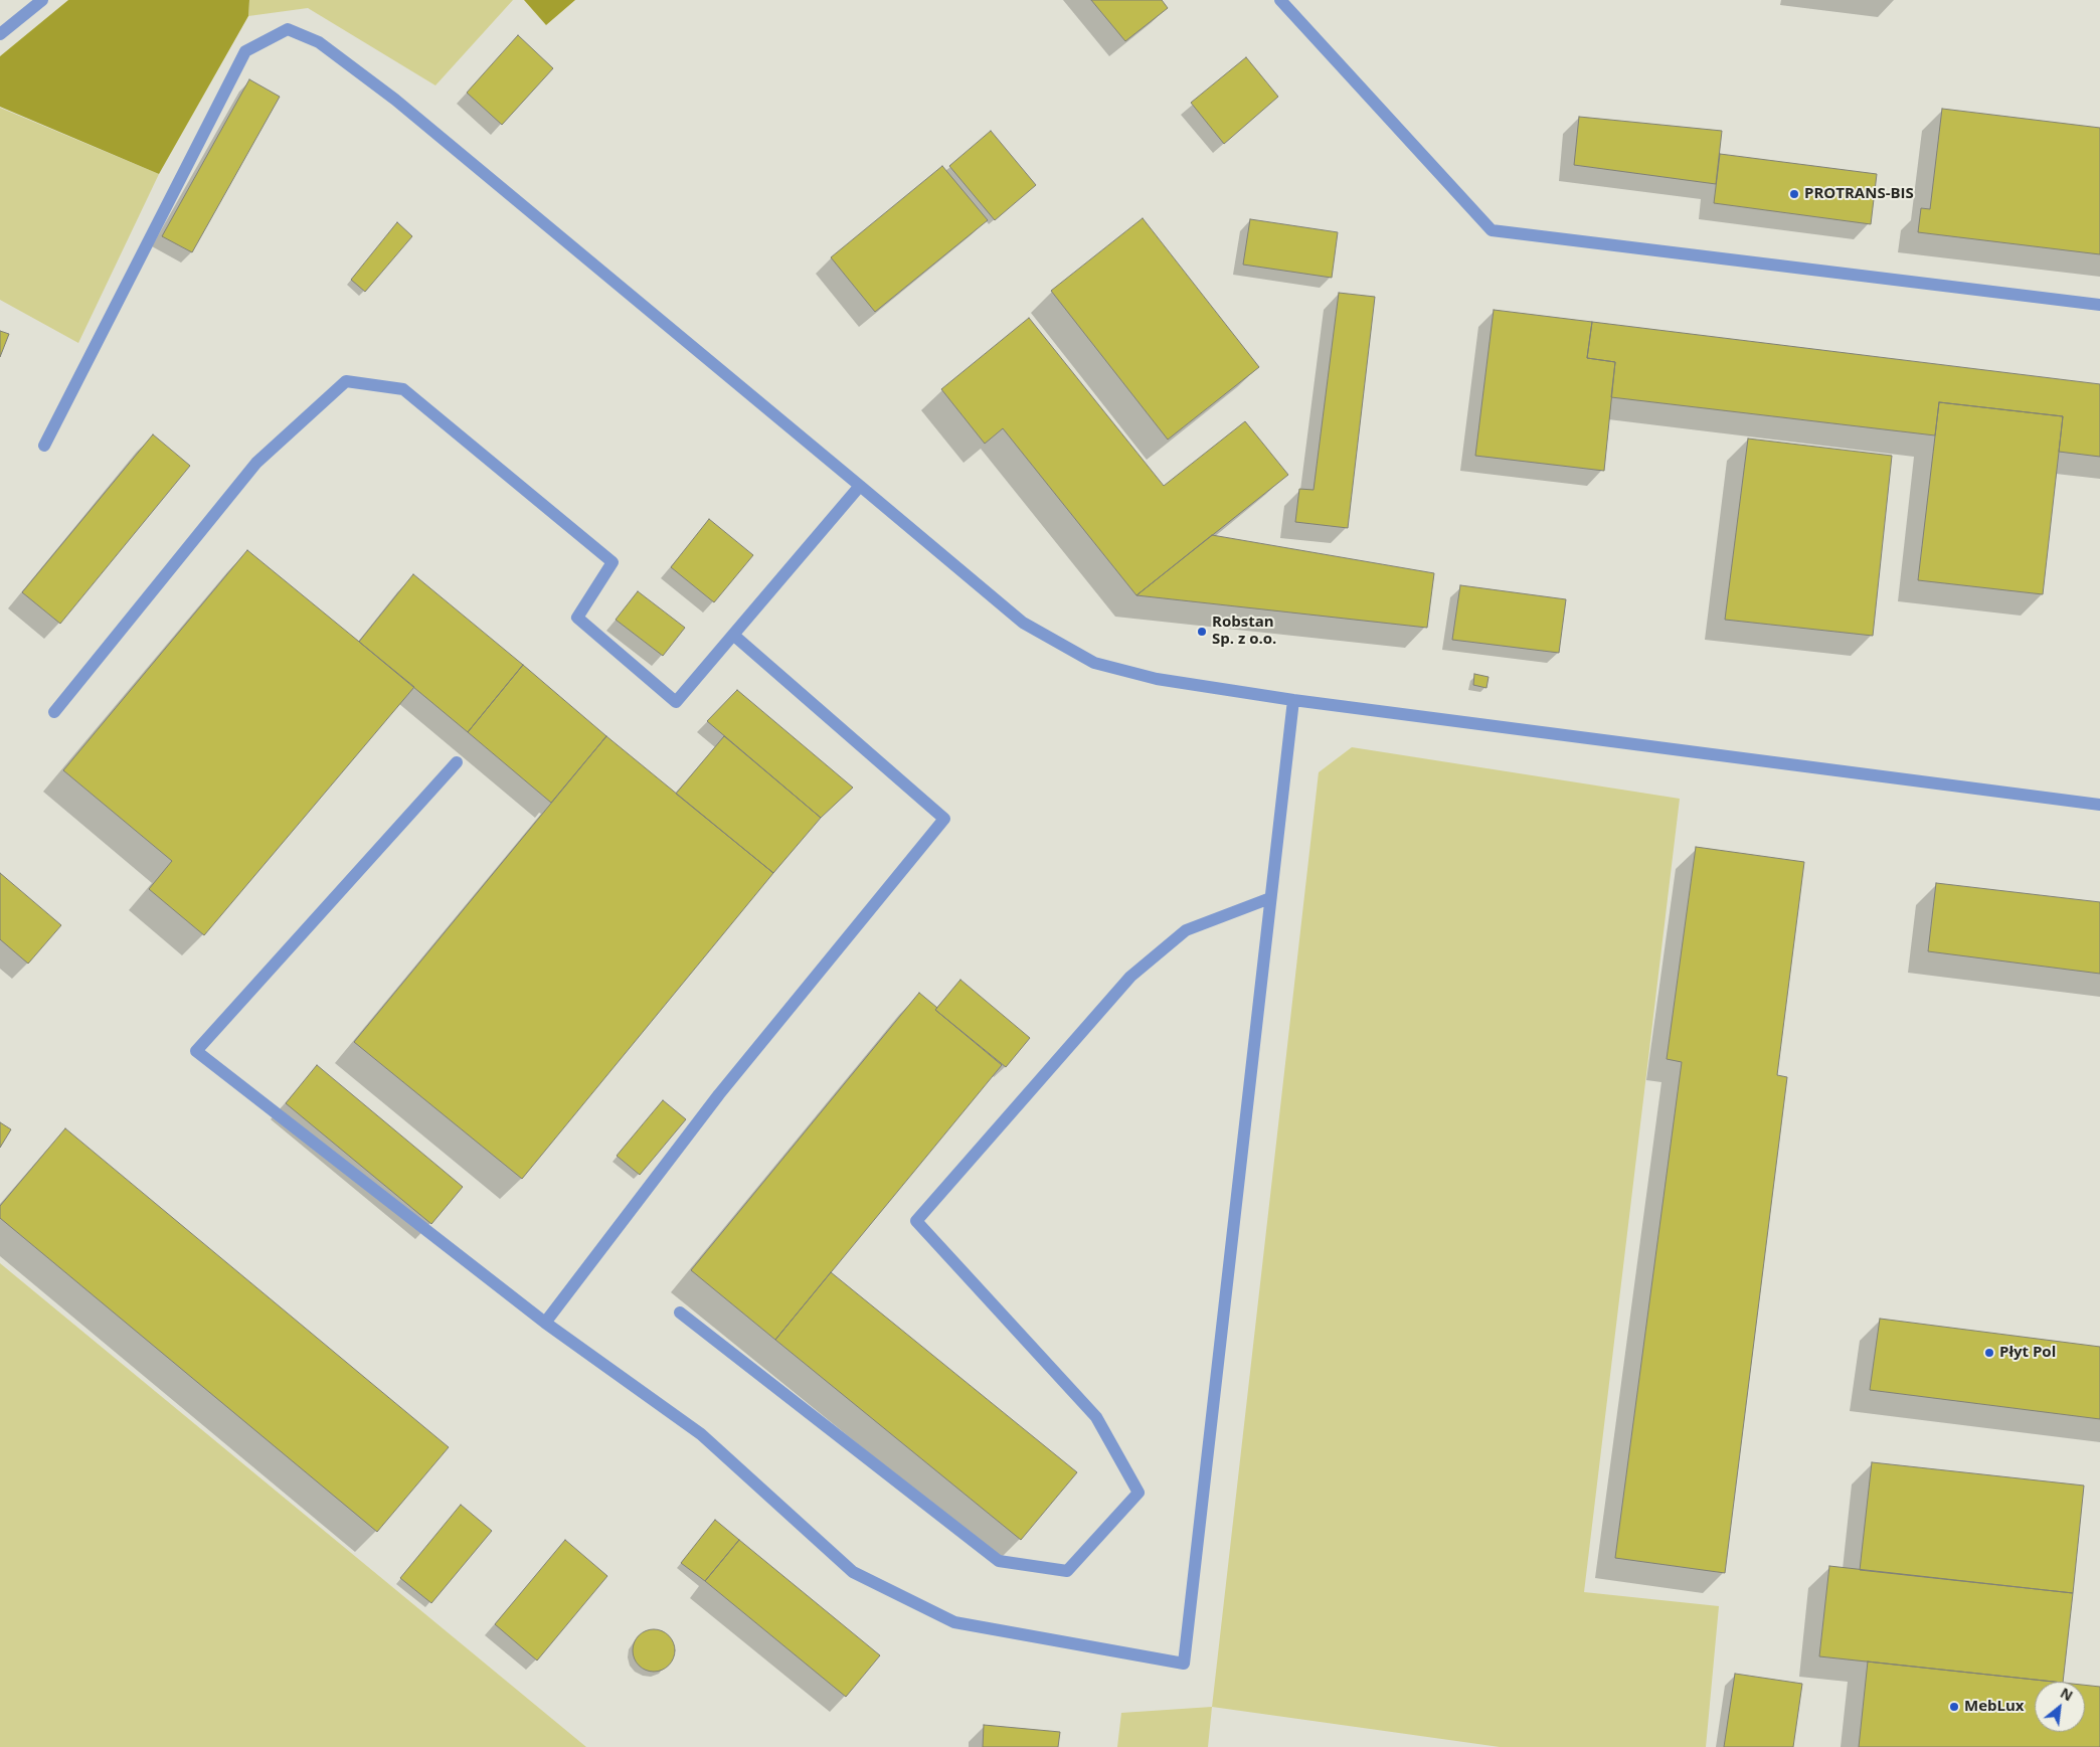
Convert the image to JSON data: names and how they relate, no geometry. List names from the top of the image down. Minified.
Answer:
{"places":["PROTRANS-BIS","Robstan Sp. z o.o.","Płyt Pol","MebLux"],"north":"top right"}
